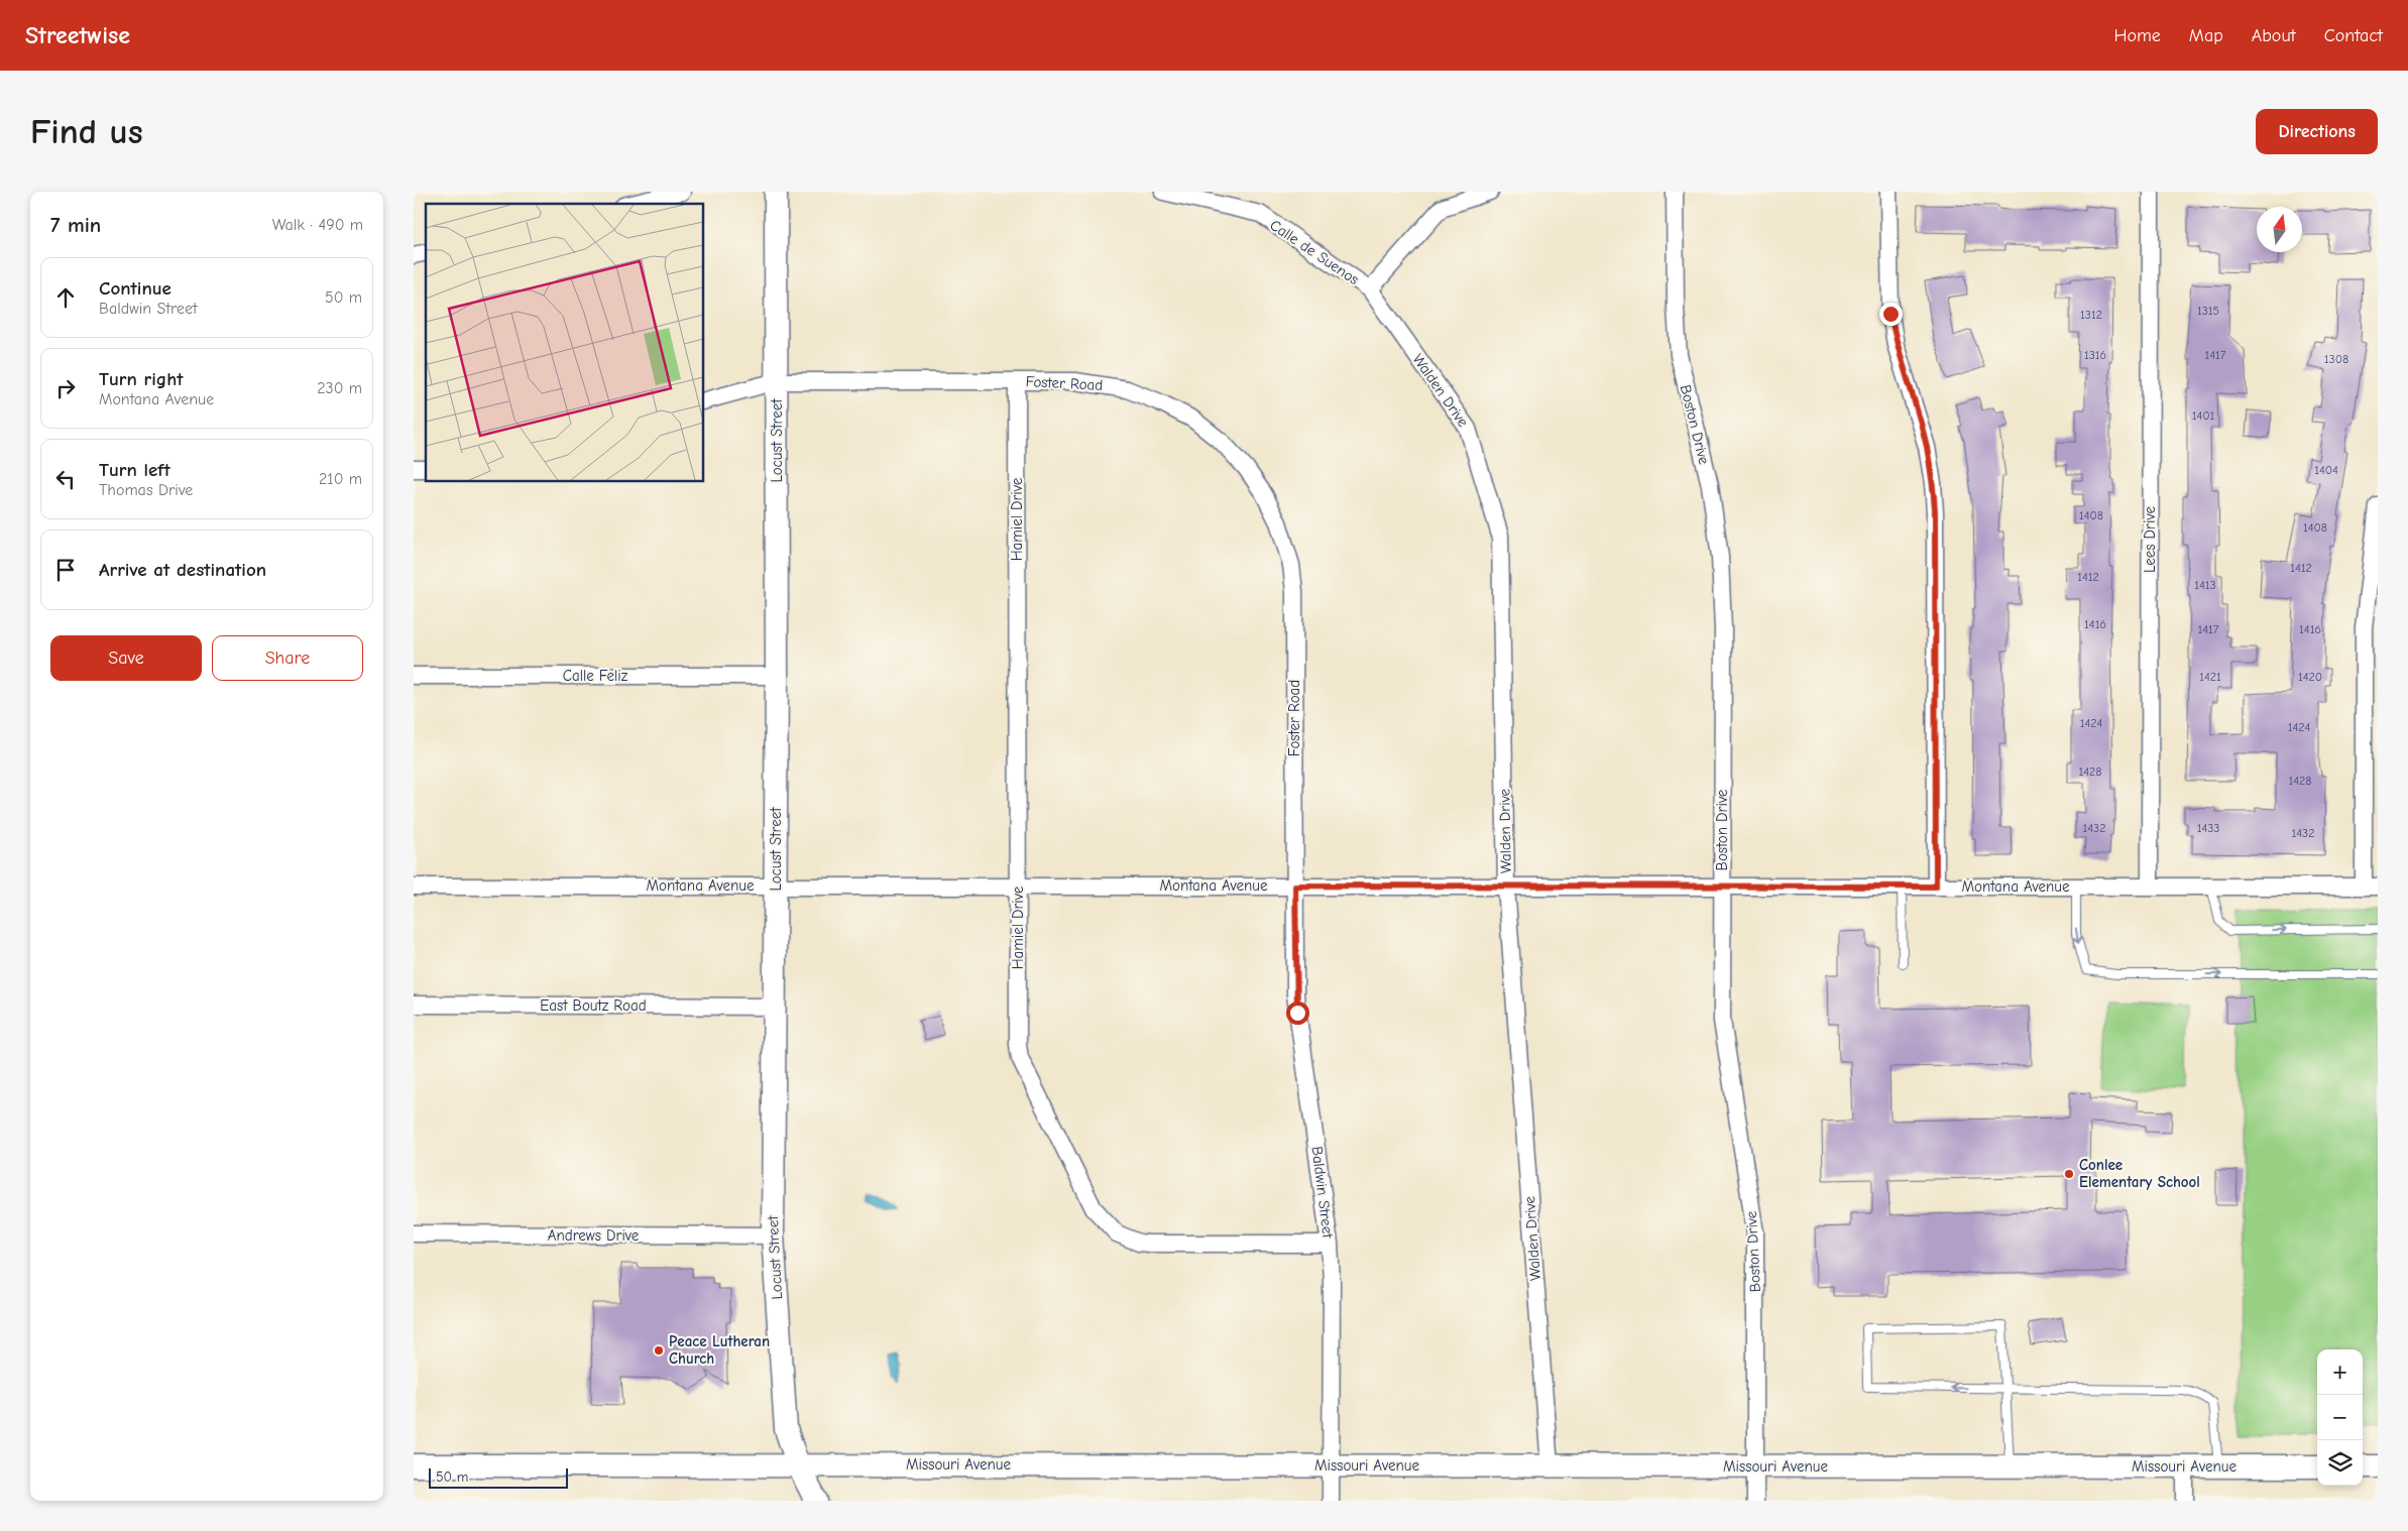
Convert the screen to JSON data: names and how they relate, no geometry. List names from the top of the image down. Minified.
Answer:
{"streets":{"main road":["Locust Street","Missouri Avenue"],"street":["Calle de Suenos","Foster Road","Walden Drive","Boston Drive","Hamiel Drive","Lees Drive","Calle Feliz","Montana Avenue","East Boutz Road","Baldwin Street","Andrews Drive"]},"crossings":[["Calle de Suenos","Walden Drive"],["Foster Road","Locust Street"],["Foster Road","Hamiel Drive"],["Foster Road","Montana Avenue"],["Foster Road","Baldwin Street"],["Walden Drive","Montana Avenue"],["Walden Drive","Missouri Avenue"],["Boston Drive","Montana Avenue"],["Boston Drive","Missouri Avenue"],["Locust Street","Calle Feliz"],["Locust Street","Montana Avenue"],["Locust Street","East Boutz Road"],["Locust Street","Andrews Drive"],["Locust Street","Missouri Avenue"],["Hamiel Drive","Montana Avenue"],["Hamiel Drive","Baldwin Street"],["Lees Drive","Montana Avenue"],["Montana Avenue","Baldwin Street"],["Baldwin Street","Missouri Avenue"]],"places":["Conlee Elementary School","Peace Lutheran Church"],"house_numbers":["1315","1312","1316","1417","1308","1401","1404","1408","1408","1412","1412","1413","1416","1417","1416","1421","1420","1424","1424","1428","1428","1432","1433","1432"],"scale_bar":"50 m","north":"top","page":{"header":"Streetwise","nav":["Home","Map","About","Contact"],"buttons":["Directions",["Save","Share"]],"title":"Find us","heading":["7 min","Walk · 490 m"],"list":[["Continue","Baldwin Street","50 m"],["Turn right","Montana Avenue","230 m"],["Turn left","Thomas Drive","210 m"],"Arrive at destination"],"map_buttons":["+","−"],"scale":"50 m"}}
